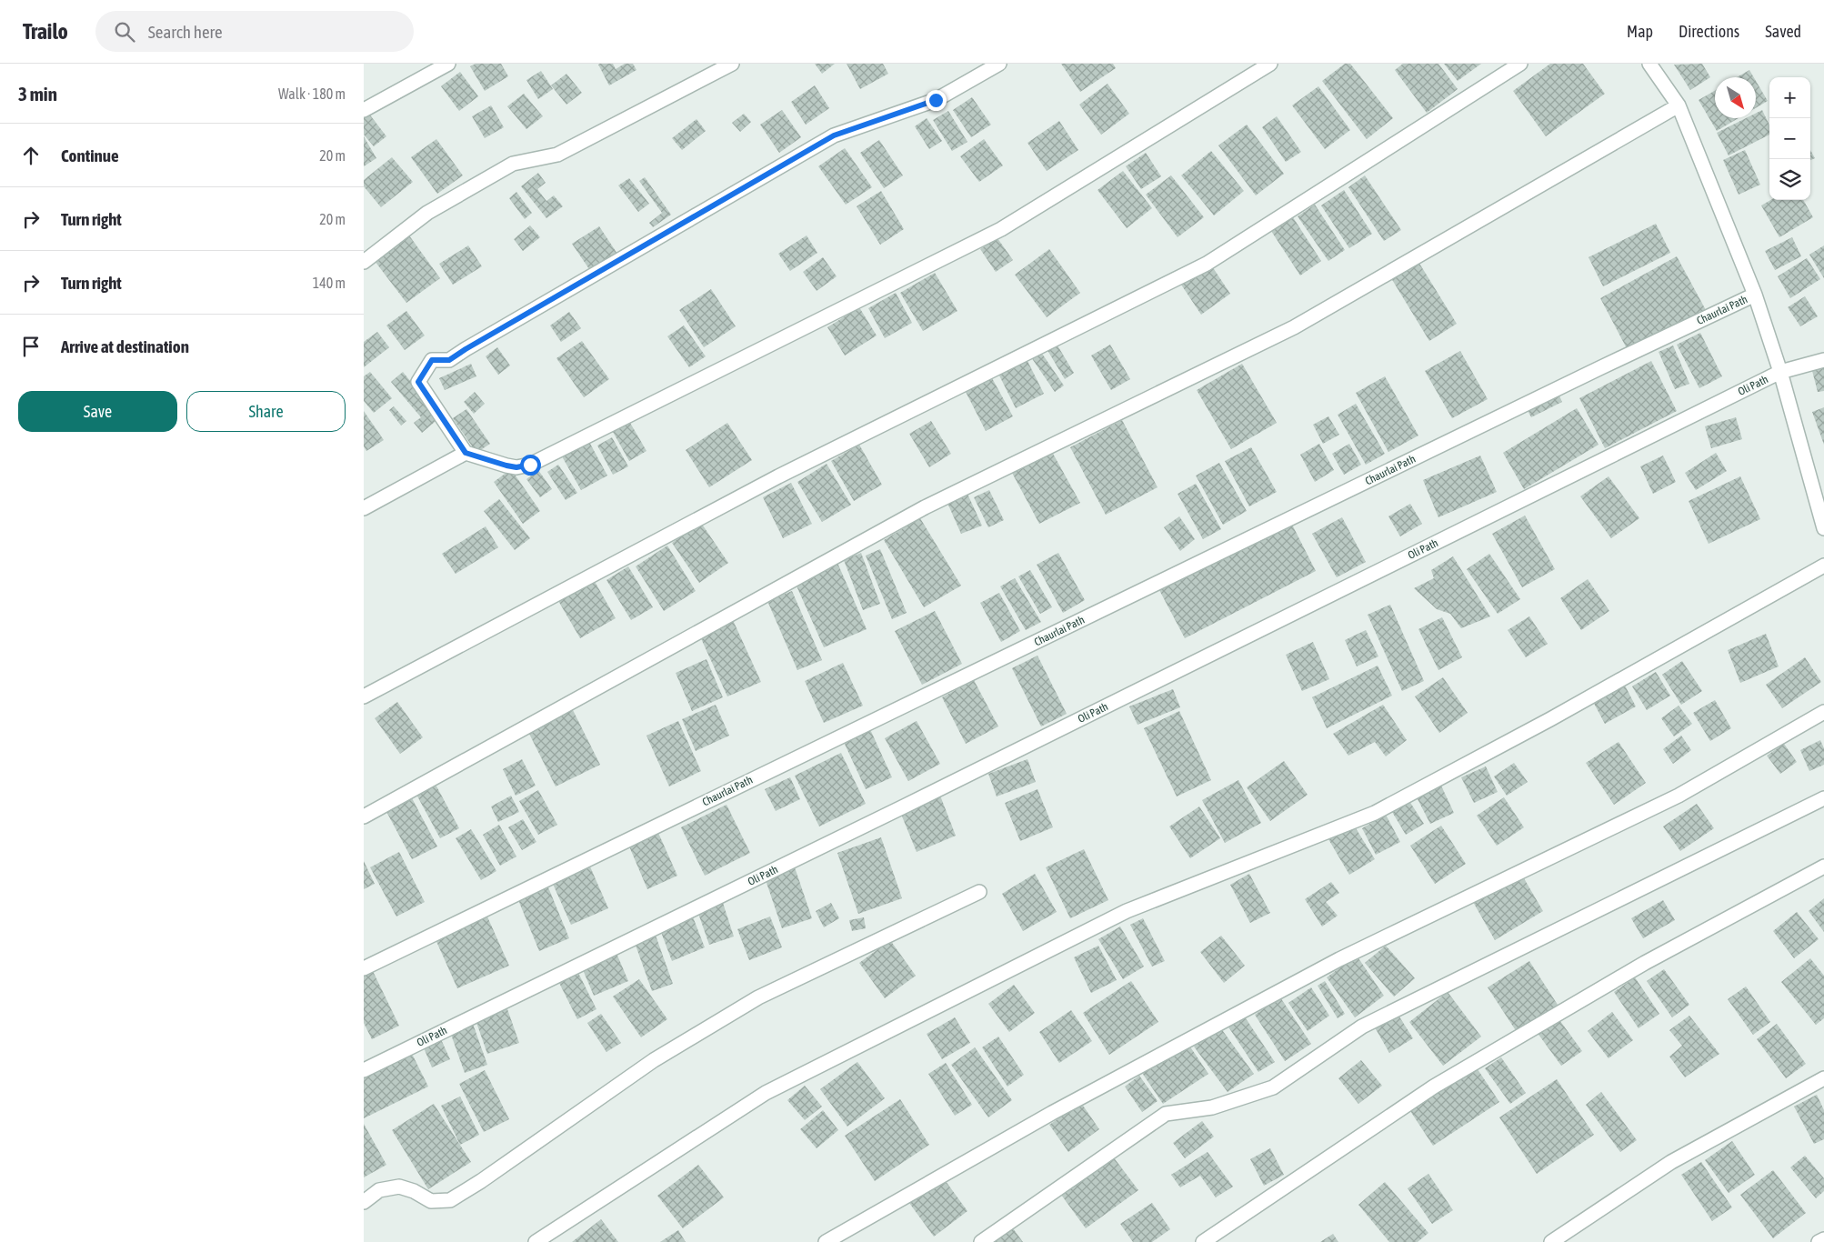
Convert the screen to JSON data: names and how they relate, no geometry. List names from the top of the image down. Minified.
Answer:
{"streets":{"street":["Chaurlai Path","Oli Path"]},"north":"bottom right","page":{"header":"Trailo","search":"Search here","nav":["Map","Directions","Saved"],"heading":["3 min","Walk · 180 m"],"map_buttons":["+","−"],"list":[["Continue","20 m"],["Turn right","20 m"],["Turn right","140 m"],"Arrive at destination"],"buttons":["Save","Share"]}}
